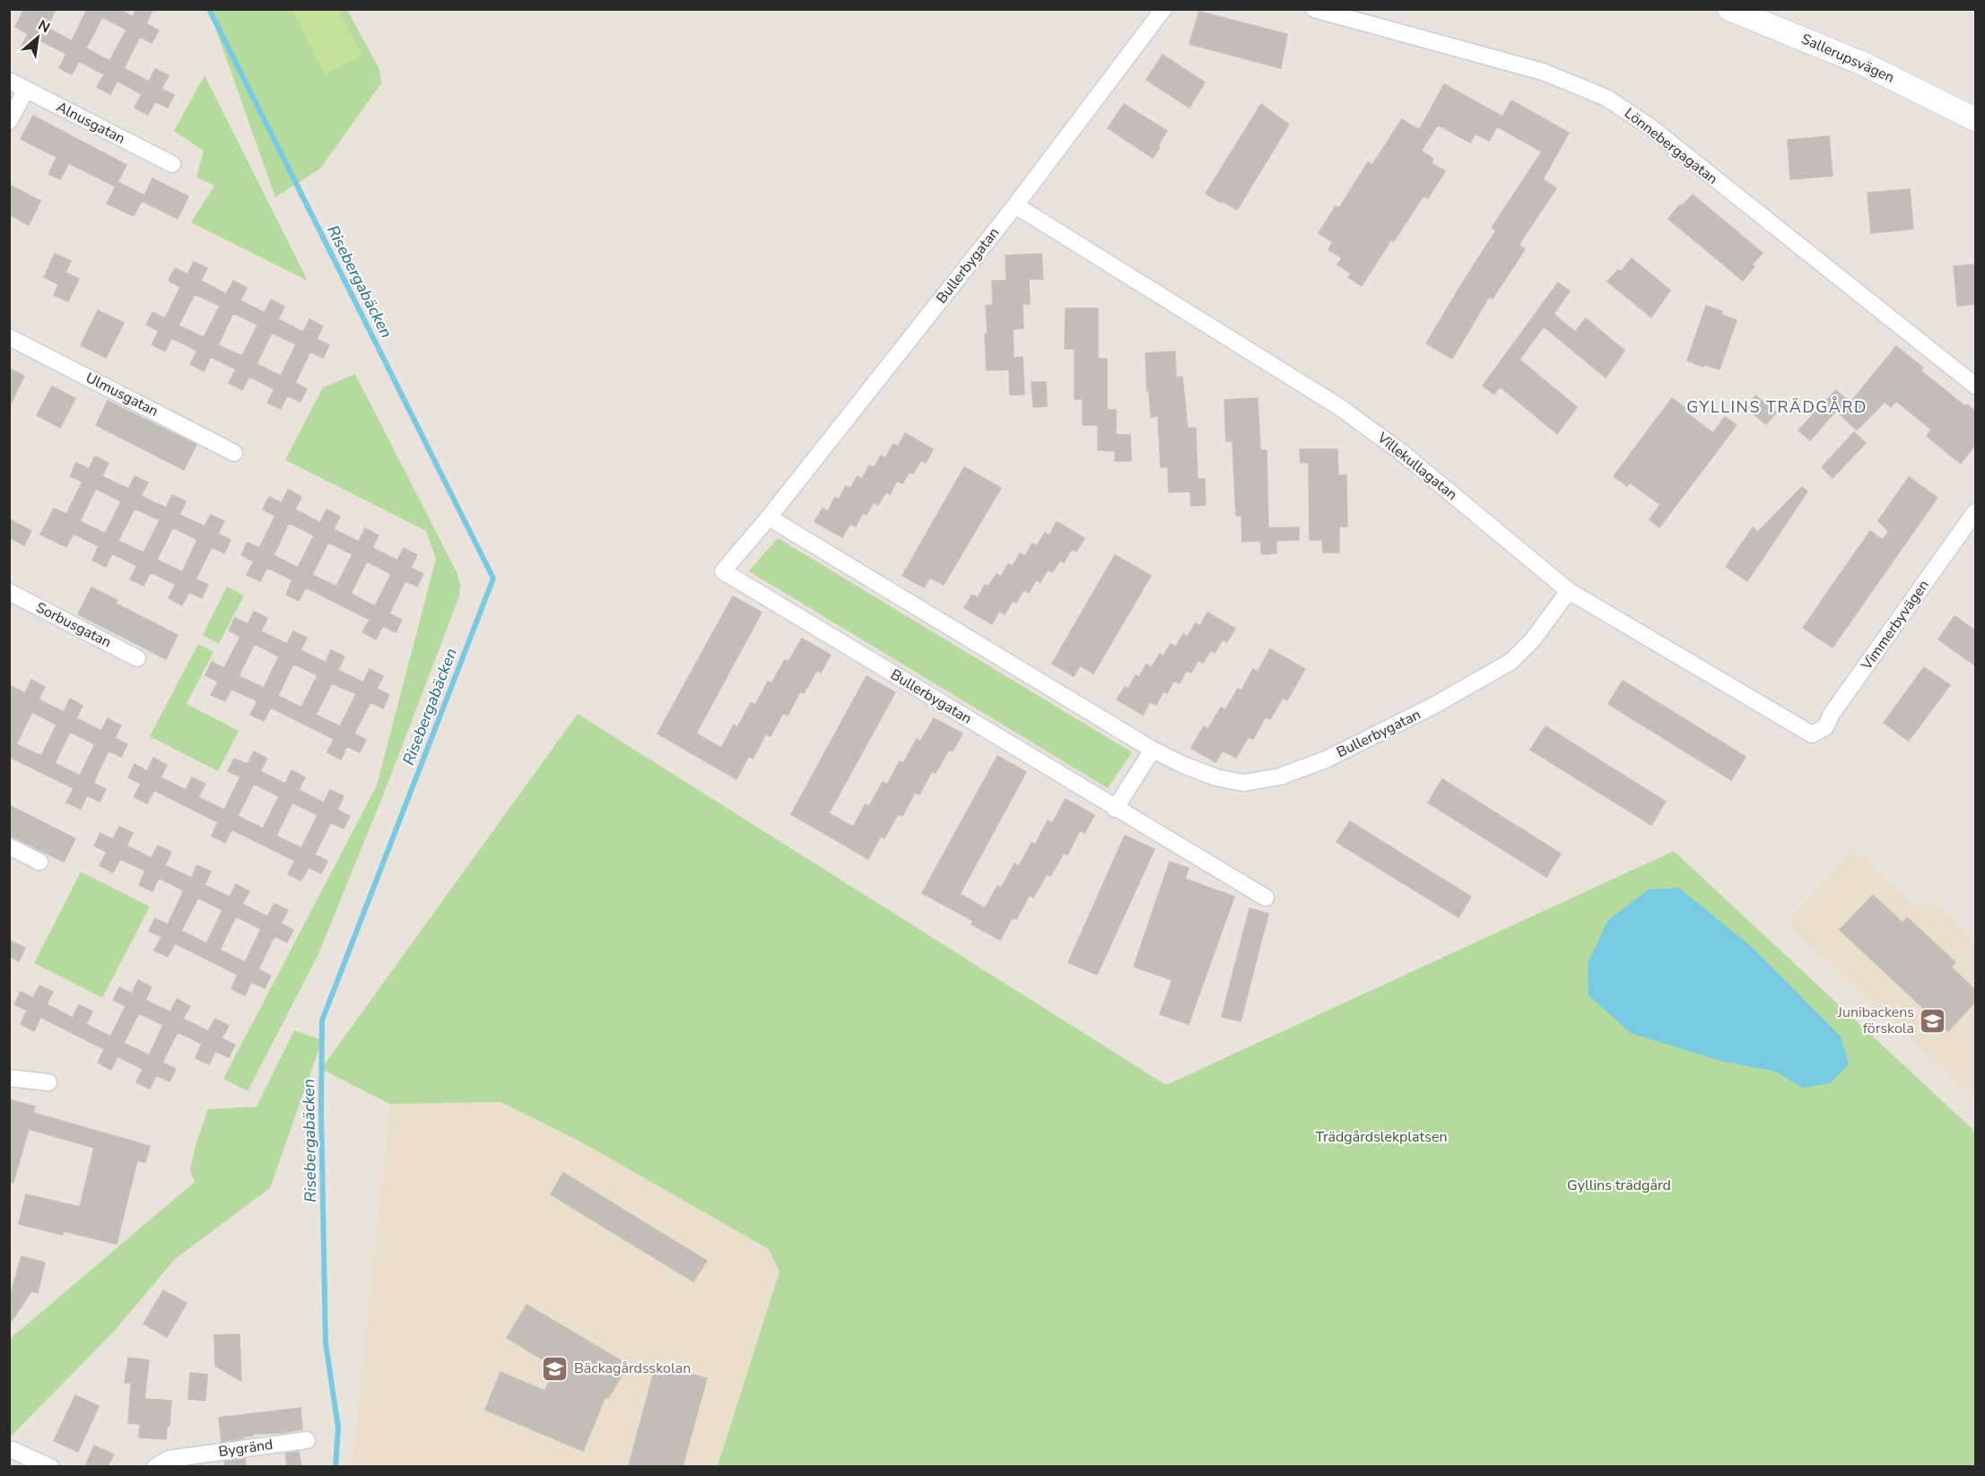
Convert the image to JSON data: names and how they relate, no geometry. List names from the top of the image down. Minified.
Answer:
{"streets":{"main road":["Sallerupsvägen"],"street":["Alnusgatan","Lönnebergagatan","Bullerbygatan","Ulmusgatan","Villekullagatan","Sorbusgatan","Vimmerbyvägen","Bygränd"]},"crossings":[["Bullerbygatan","Villekullagatan"],["Villekullagatan","Vimmerbyvägen"]],"districts":["GYLLINS TRÄDGÅRD"],"water":["Risebergabäcken"],"parks":["Trädgårdslekplatsen","Gyllins trädgård"],"places":{"school or university":["Junibackens förskola","Bäckagårdsskolan"]},"north":"top right"}
